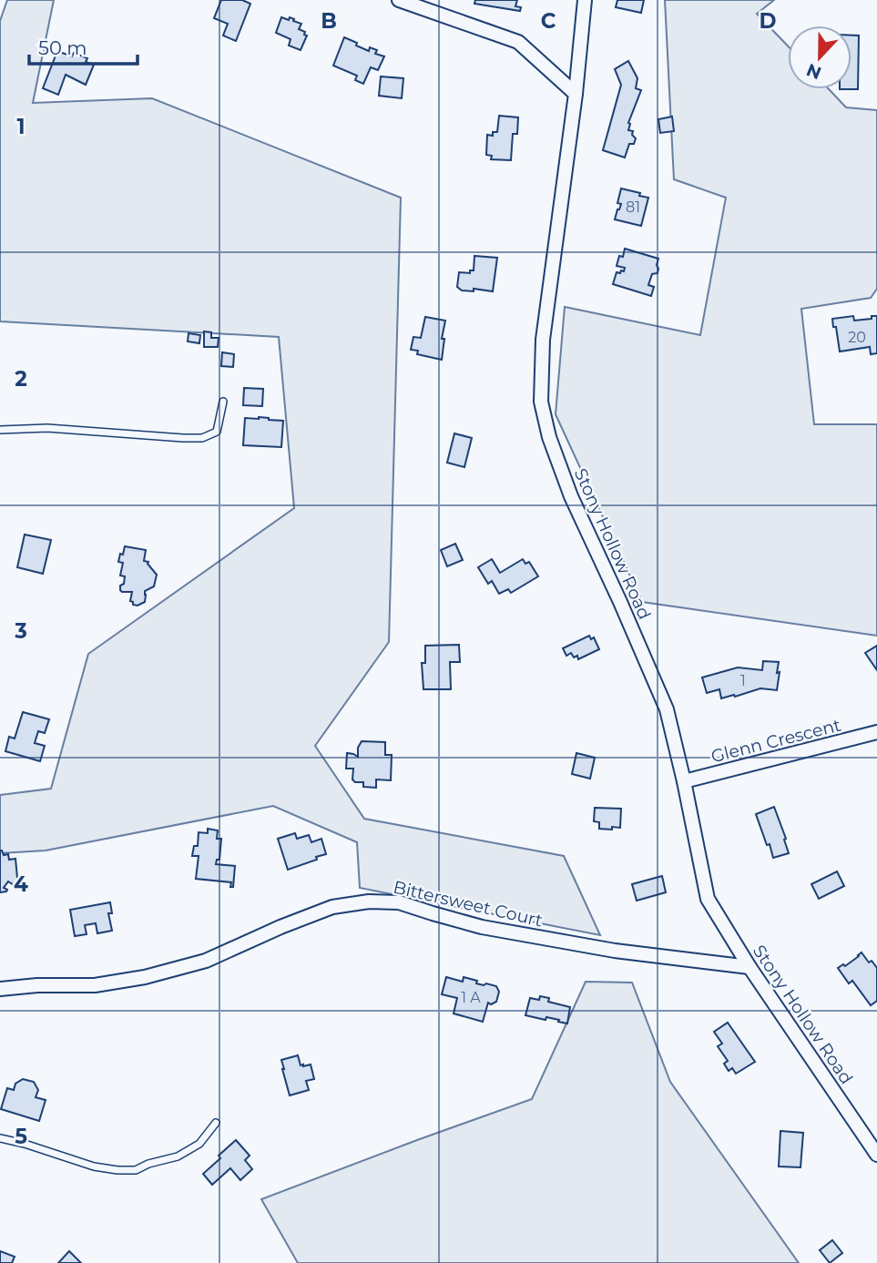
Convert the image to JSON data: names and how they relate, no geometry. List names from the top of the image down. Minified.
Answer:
{"streets":{"street":["Stony Hollow Road","Glenn Crescent","Bittersweet Court"]},"crossings":[["Stony Hollow Road","Glenn Crescent"],["Stony Hollow Road","Bittersweet Court"]],"house_numbers":["81","20","1","1 A"],"scale_bar":"50 m","north":"bottom","grid":{"columns":["B","C","D"],"rows":["1","2","3","4","5"]}}
